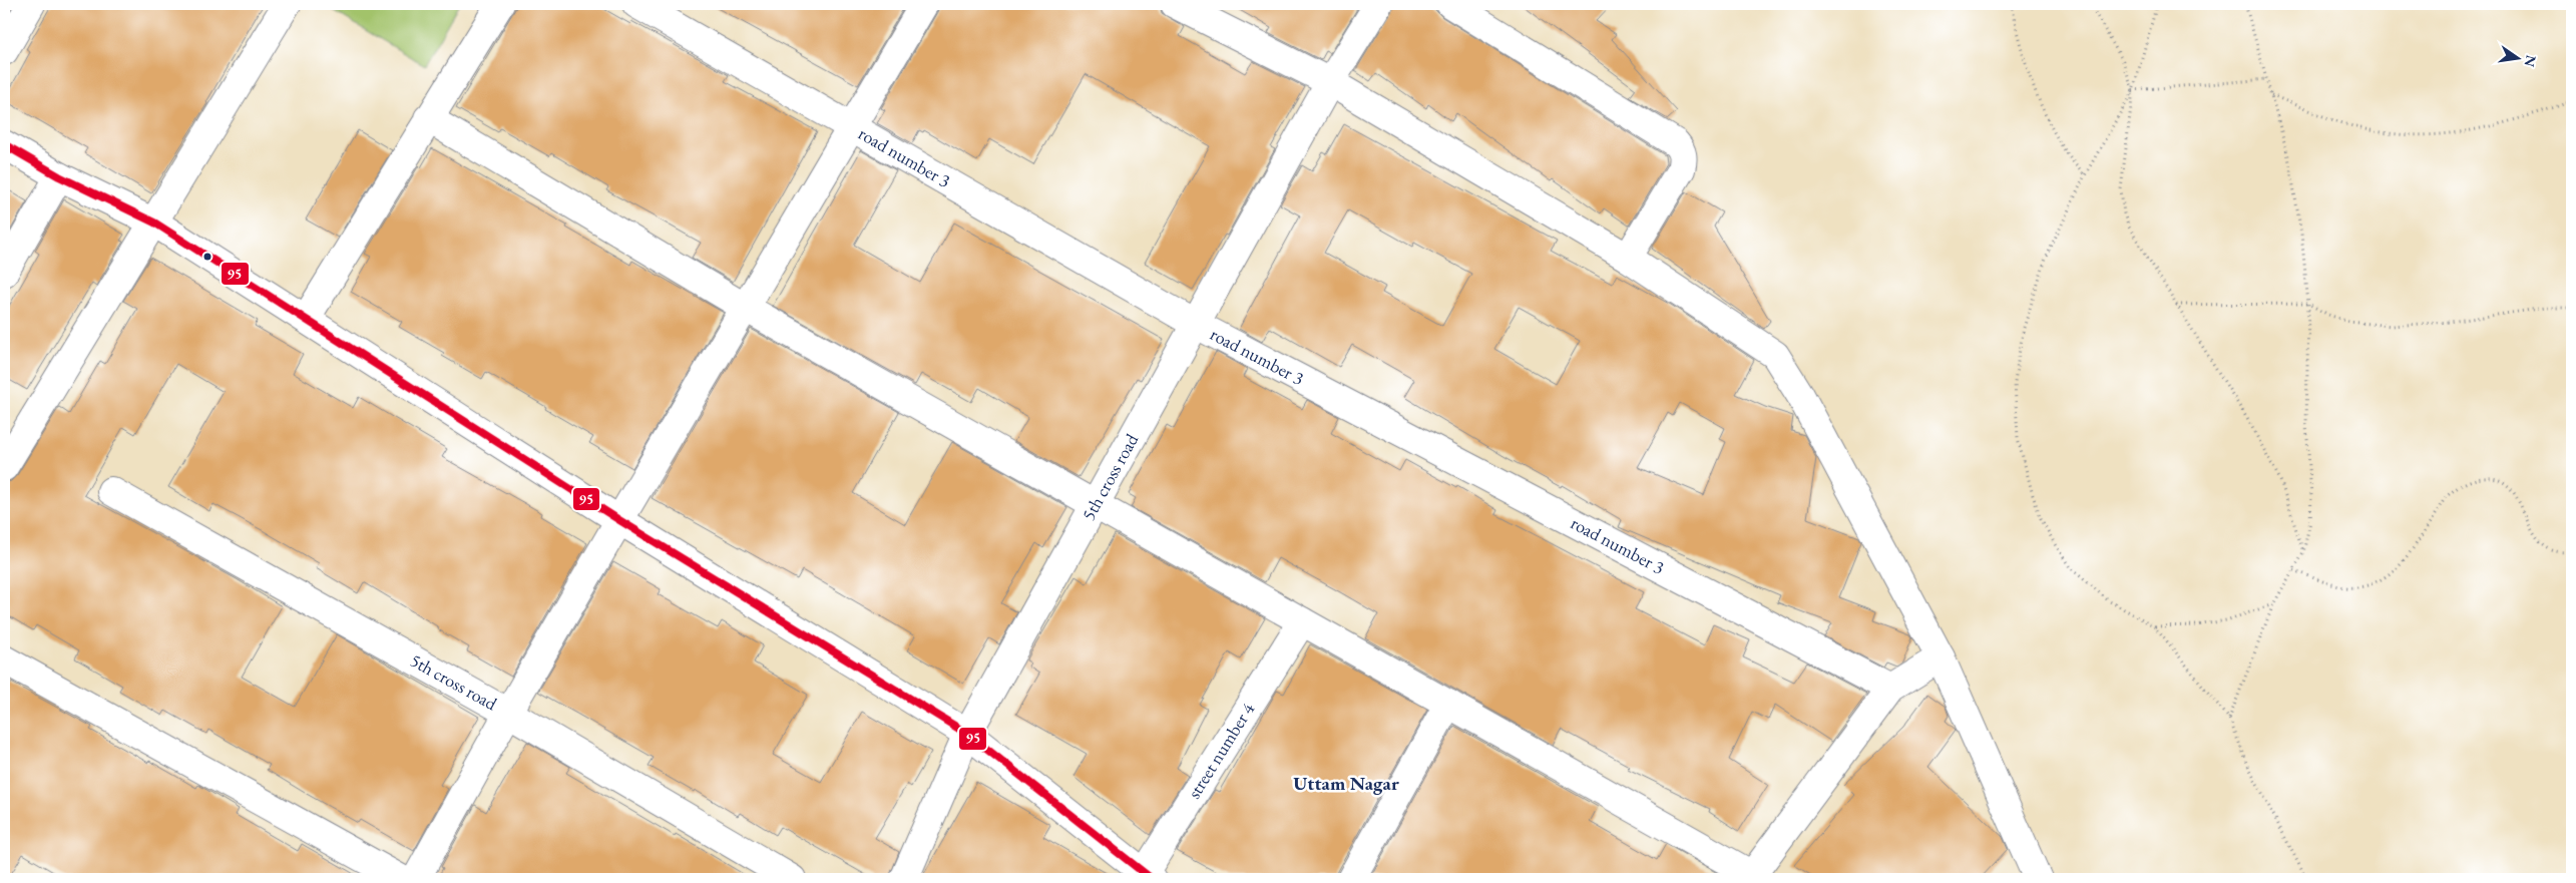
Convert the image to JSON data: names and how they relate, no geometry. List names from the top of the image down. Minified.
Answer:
{"streets":{"street":["road number 3","5th cross road","street number 4"]},"crossings":[["road number 3","5th cross road"]],"districts":["Uttam Nagar"],"lines":["transit line 95"],"north":"right"}
